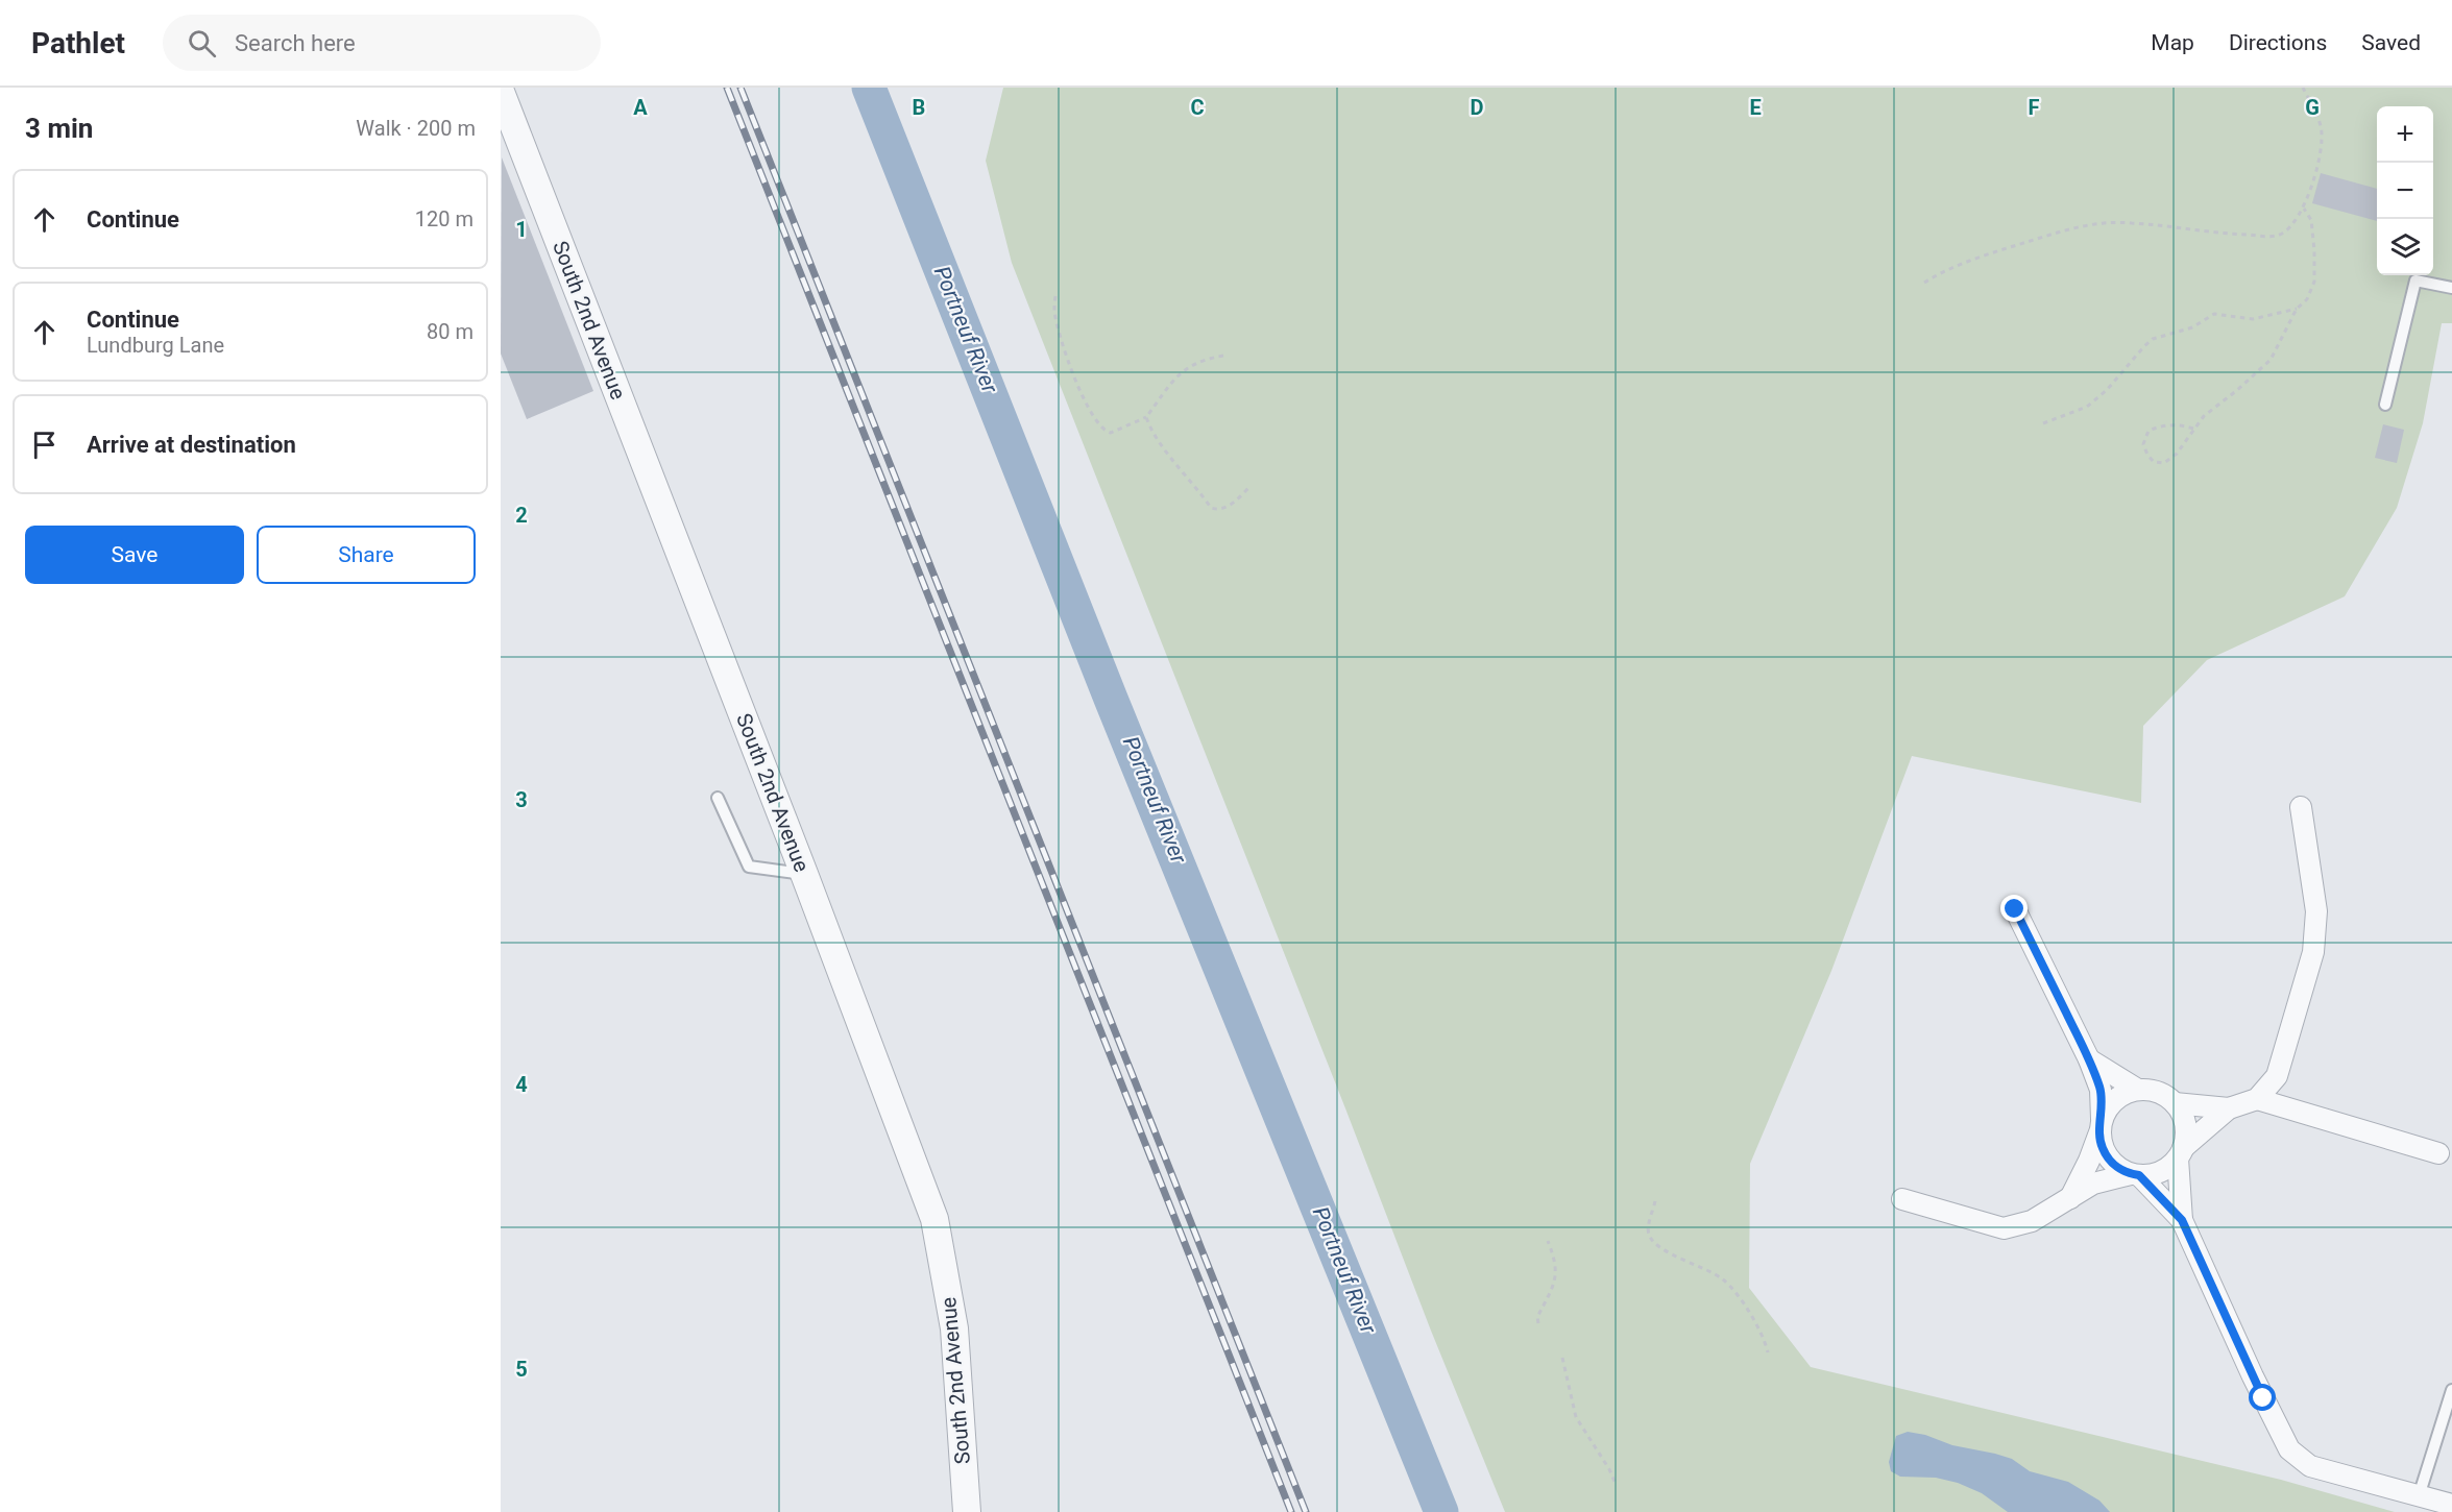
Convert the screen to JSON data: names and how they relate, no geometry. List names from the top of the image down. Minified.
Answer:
{"streets":{"street":["South 2nd Avenue"]},"water":["Portneuf River"],"page":{"header":"Pathlet","search":"Search here","nav":["Map","Directions","Saved"],"heading":["3 min","Walk · 200 m"],"map_buttons":["+","−"],"list":[["Continue","120 m"],["Continue","Lundburg Lane","80 m"],"Arrive at destination"],"buttons":["Save","Share"]},"grid":{"columns":["A","B","C","D","E","F","G"],"rows":["1","2","3","4","5"]}}
